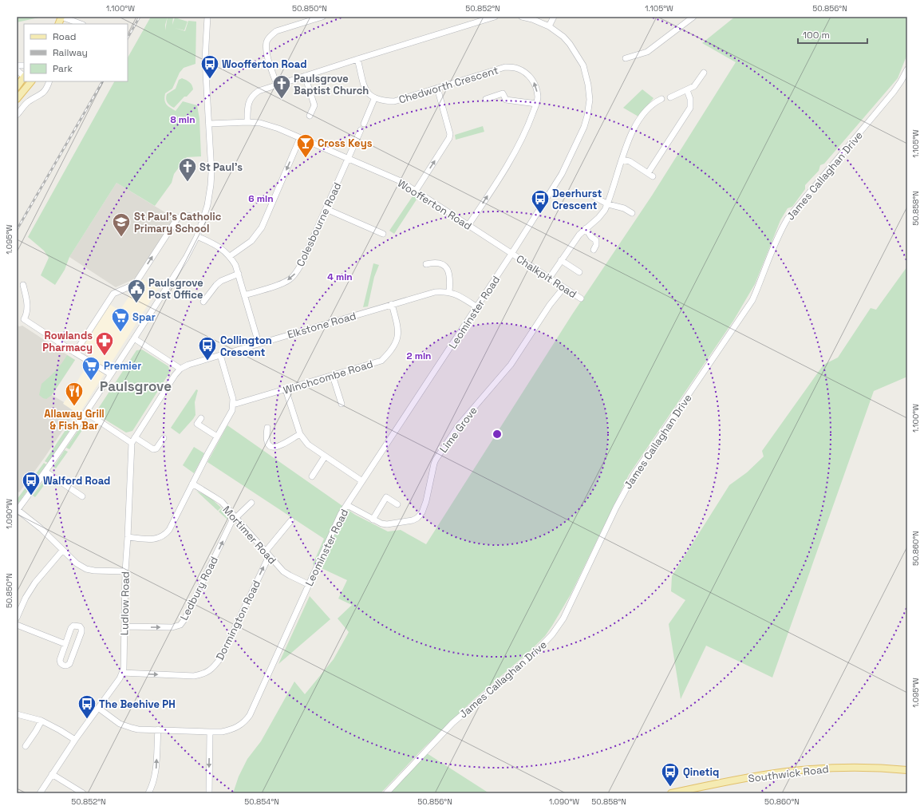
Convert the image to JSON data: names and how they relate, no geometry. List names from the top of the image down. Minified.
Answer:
{"streets":{"main road":["Southwick Road"],"street":["Chedworth Crescent","James Callaghan Drive","Woofferton Road","Colesbourne Road","Chalkpit Road","Leominster Road","Elkstone Road","Winchcombe Road","Lime Grove","Mortimer Road","Ledbury Road","Ludlow Road","Dormington Road"]},"crossings":[["Chedworth Crescent","Woofferton Road"],["Woofferton Road","Colesbourne Road"],["Woofferton Road","Chalkpit Road"],["Woofferton Road","Leominster Road"],["Chalkpit Road","Leominster Road"],["Chalkpit Road","Lime Grove"],["Leominster Road","Elkstone Road"],["Leominster Road","Lime Grove"],["Leominster Road","Mortimer Road"],["Leominster Road","Ludlow Road"],["Elkstone Road","Winchcombe Road"],["Mortimer Road","Ledbury Road"],["Mortimer Road","Dormington Road"],["Ledbury Road","Ludlow Road"],["Ludlow Road","Dormington Road"]],"one_way":["Colesbourne Road","Ledbury Road","Dormington Road"],"districts":["Paulsgrove"],"places":{"bus stop":["Woofferton Road","Deerhurst Crescent","Collington Crescent","Walford Road","The Beehive PH","Qinetiq"],"church":["Paulsgrove Baptist Church","St Paul's"],"bar":["Cross Keys"],"school or university":["St Paul's Catholic Primary School"],"public building":["Paulsgrove Post Office"],"supermarket":["Spar","Premier"],"pharmacy":["Rowlands Pharmacy"],"restaurant":["Allaway Grill & Fish Bar"]},"legend":["Road","Railway","Park"],"scale_bar":"100 m","coordinates":["1.100°W","50.850°N","50.852°N","1.105°W","50.856°N","50.858°N","1.095°W","1.090°W","50.860°N","50.854°N"],"rings":["8 min","6 min","4 min","2 min"]}
